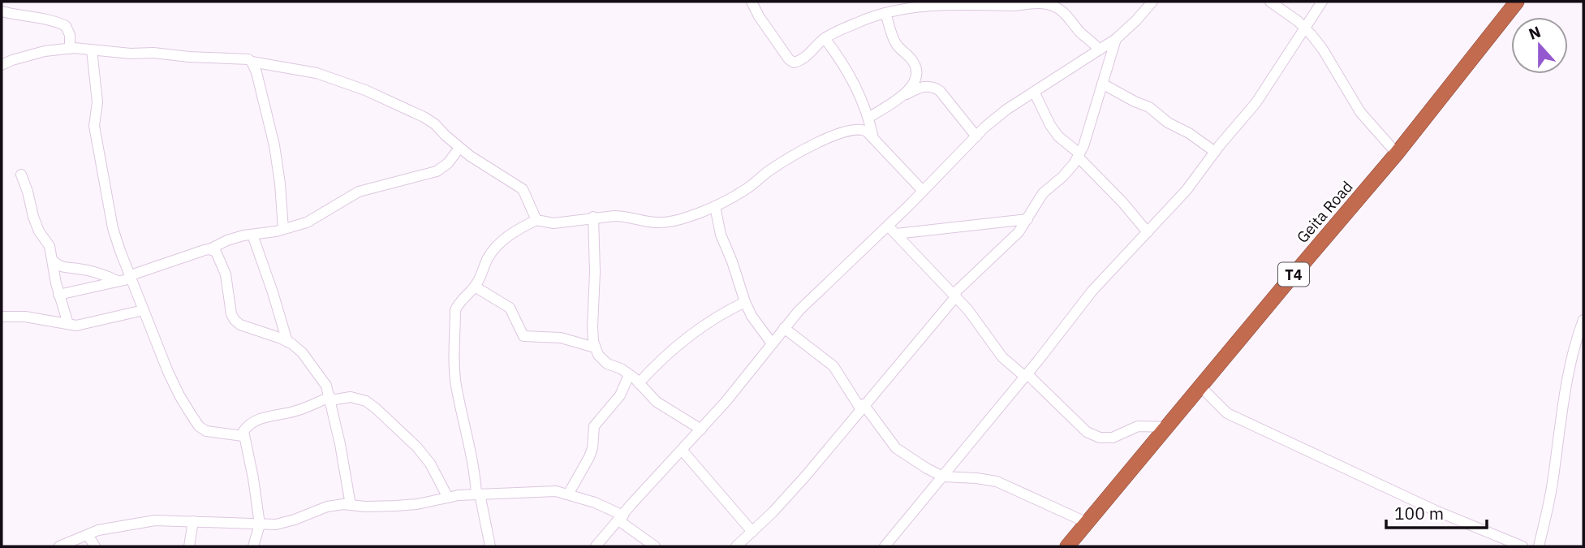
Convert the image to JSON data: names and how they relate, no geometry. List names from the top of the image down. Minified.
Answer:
{"streets":{"highway":["Geita Road","T4"]},"scale_bar":"100 m","north":"top"}
